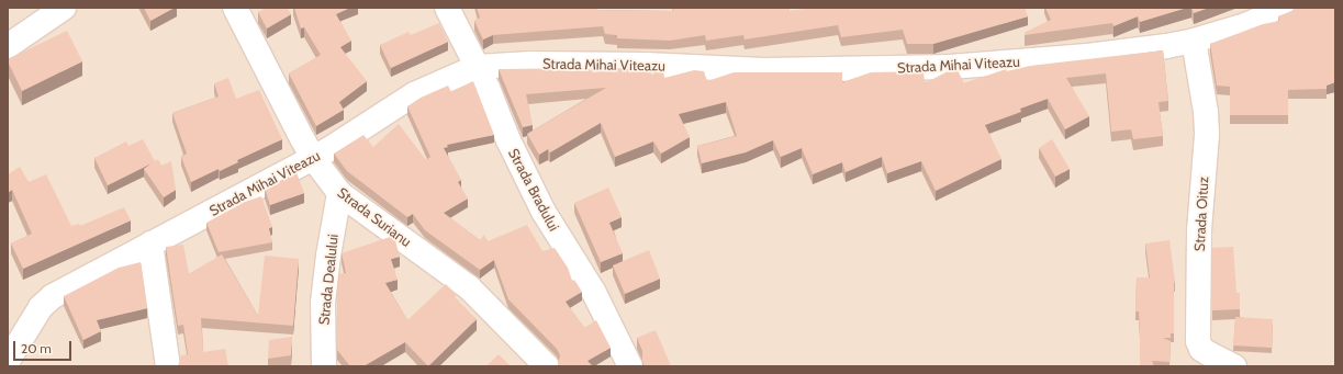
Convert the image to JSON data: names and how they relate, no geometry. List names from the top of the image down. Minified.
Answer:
{"streets":{"street":["Strada Mihai Viteazu","Strada Bradului","Strada Oituz","Strada Surianu","Strada Dealului"]},"crossings":[["Strada Mihai Viteazu","Strada Bradului"],["Strada Mihai Viteazu","Strada Oituz"],["Strada Mihai Viteazu","Strada Surianu"],["Strada Surianu","Strada Dealului"]],"scale_bar":"20 m"}
